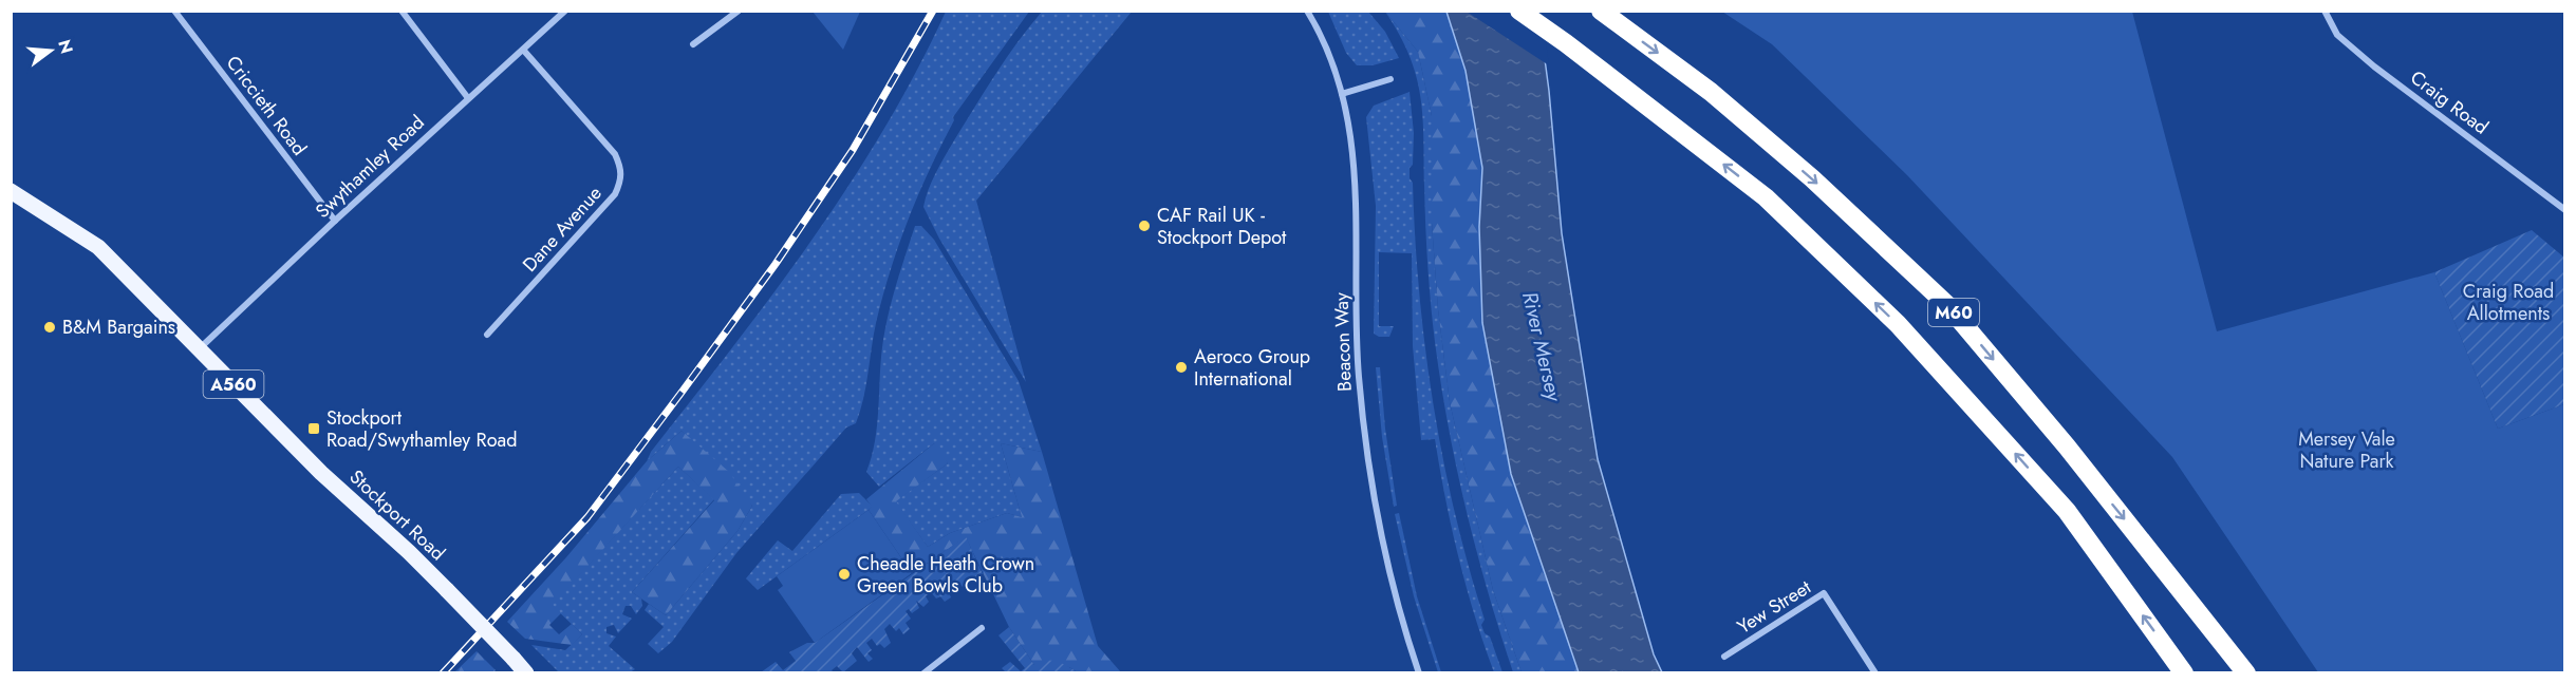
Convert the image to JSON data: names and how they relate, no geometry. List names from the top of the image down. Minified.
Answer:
{"streets":{"highway":["M60"],"main road":["A560","Stockport Road"],"street":["Craig Road","Criccieth Road","Swythamley Road","Dane Avenue","Beacon Way","Yew Street"]},"crossings":[["Criccieth Road","Swythamley Road"],["Swythamley Road","Dane Avenue"],["Swythamley Road","Stockport Road"]],"water":["River Mersey"],"parks":["Craig Road Allotments","Mersey Vale Nature Park"],"places":{"other":["CAF Rail UK - Stockport Depot","B&M Bargains","Aeroco Group International","Cheadle Heath Crown Green Bowls Club"],"transit":["Stockport Road/Swythamley Road"]},"north":"right"}
